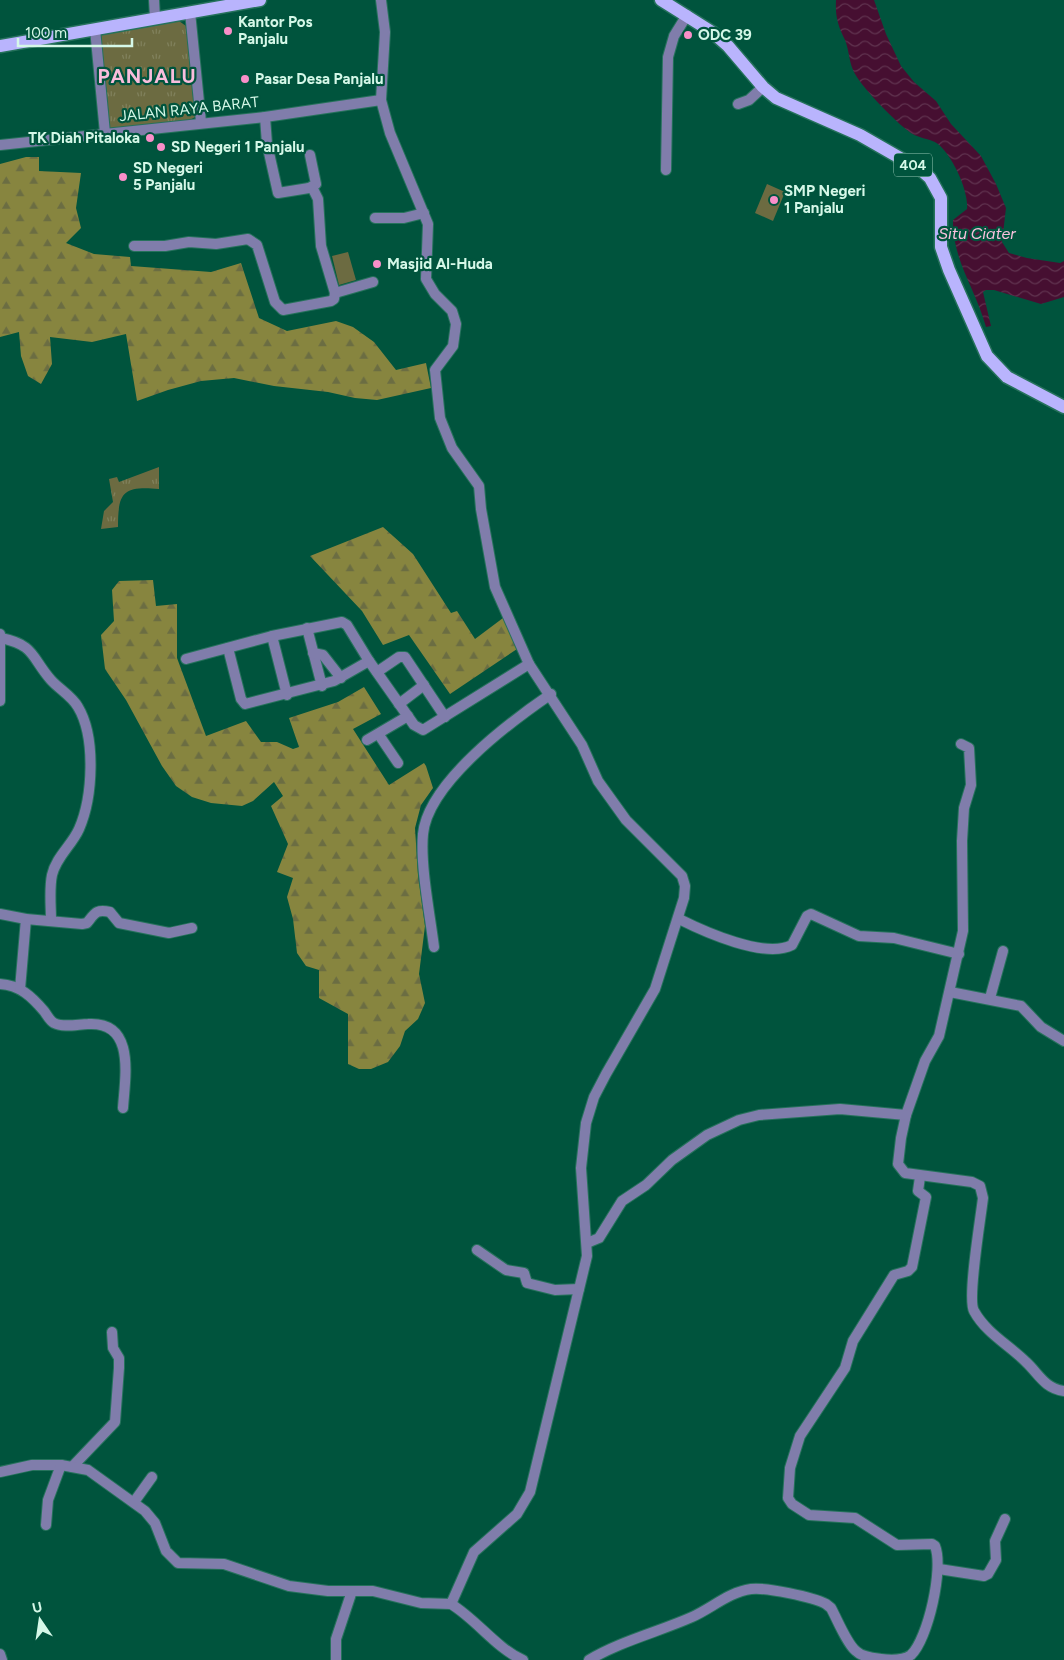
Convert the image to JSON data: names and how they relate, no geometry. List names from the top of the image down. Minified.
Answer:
{"streets":{"main road":["404"],"street":["JALAN RAYA BARAT"]},"districts":["PANJALU"],"water":["Situ Ciater"],"places":["Kantor Pos Panjalu","ODC 39","Pasar Desa Panjalu","TK Diah Pitaloka","SD Negeri 1 Panjalu","SD Negeri 5 Panjalu","SMP Negeri 1 Panjalu","Masjid Al-Huda"],"scale_bar":"100 m","north":"top"}
